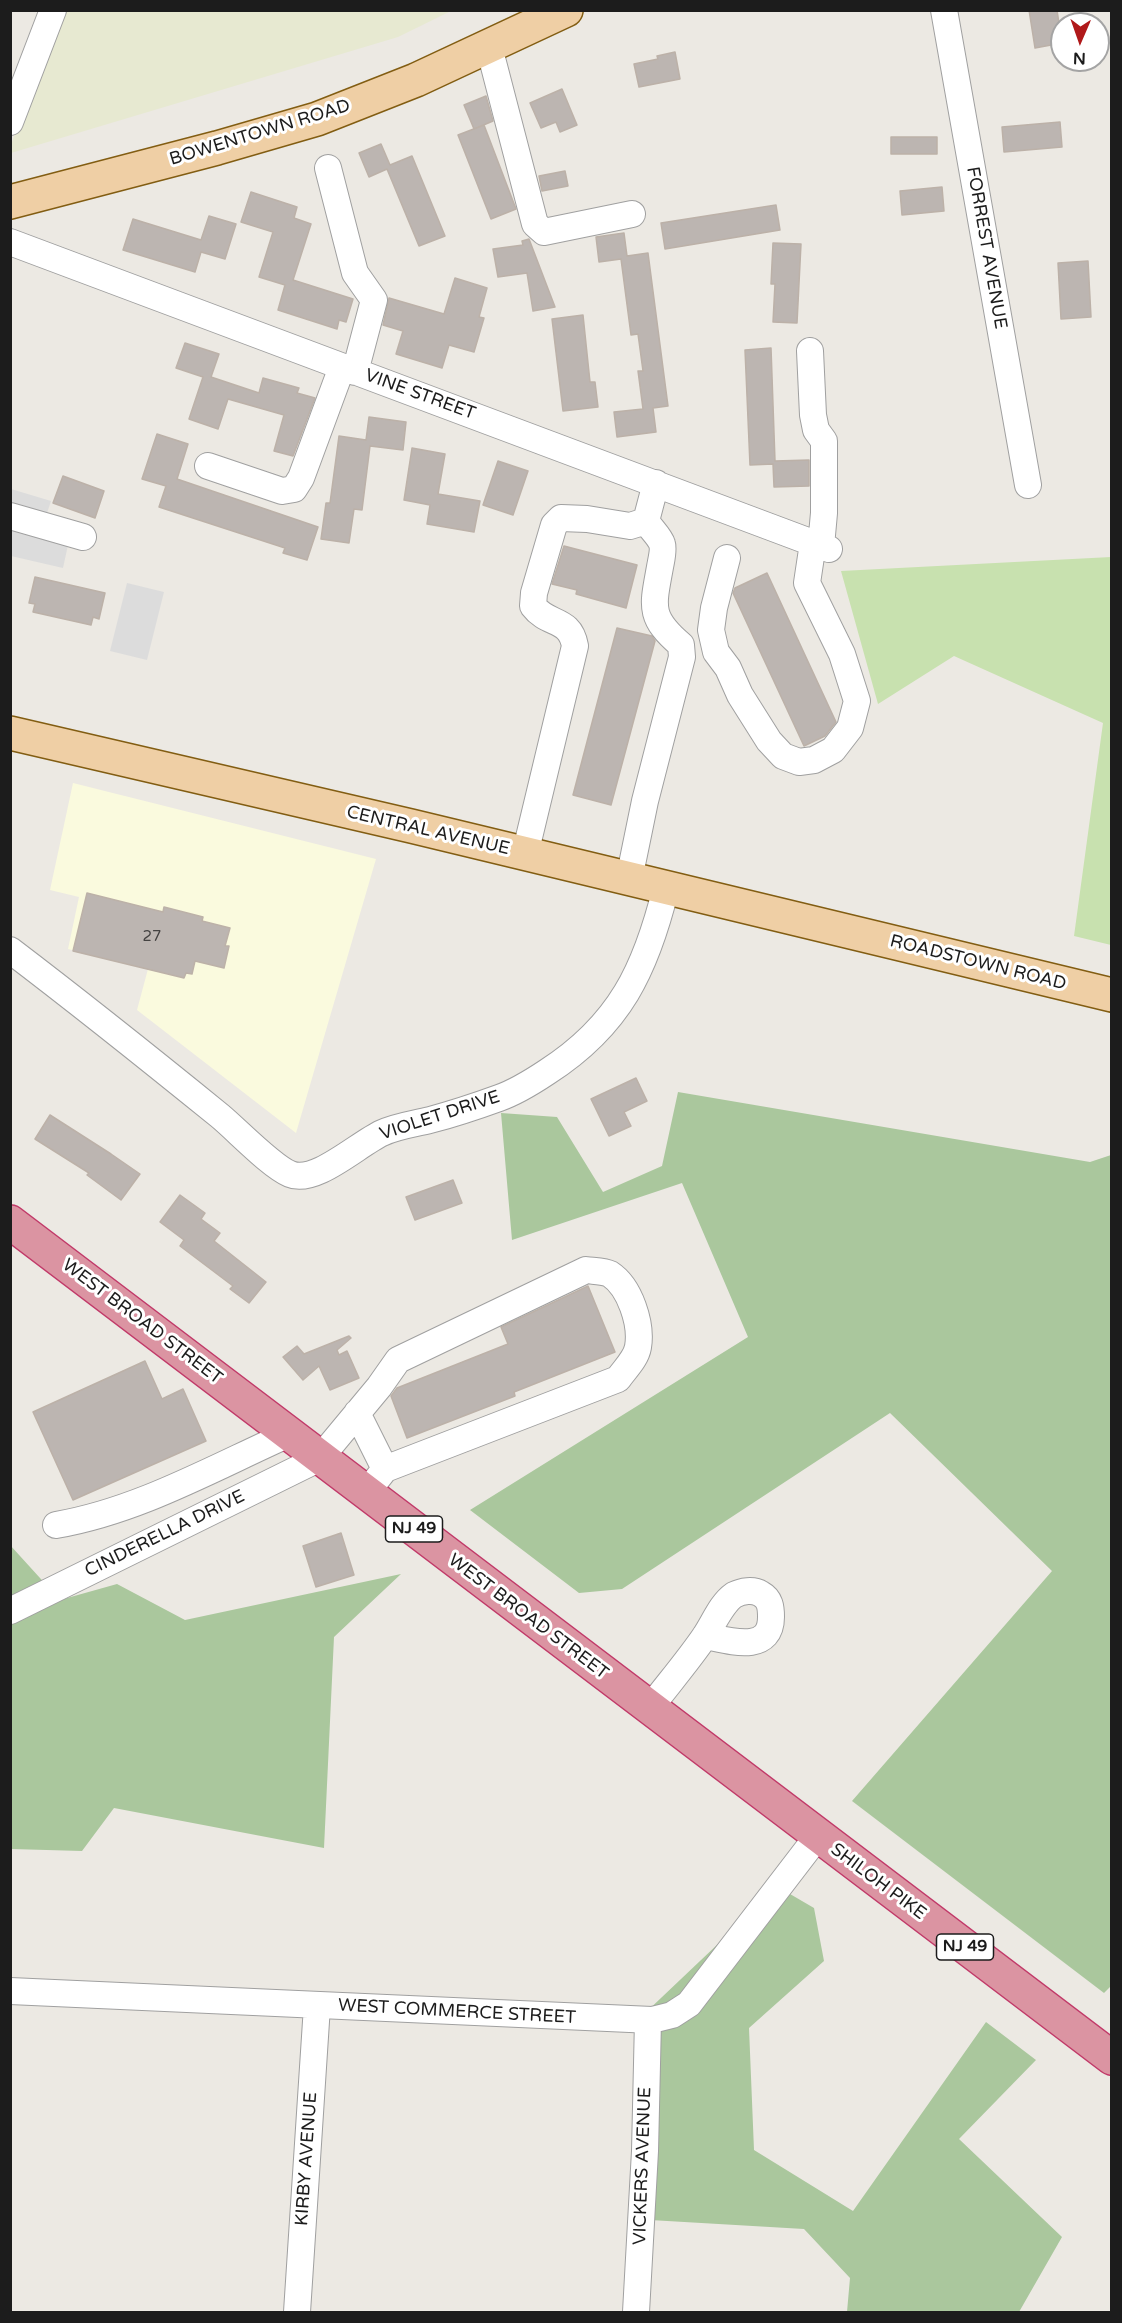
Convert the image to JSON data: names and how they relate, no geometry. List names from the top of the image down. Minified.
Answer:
{"streets":{"highway":["WEST BROAD STREET","NJ 49","SHILOH PIKE"],"main road":["BOWENTOWN ROAD","CENTRAL AVENUE","ROADSTOWN ROAD"],"street":["FORREST AVENUE","VINE STREET","VIOLET DRIVE","CINDERELLA DRIVE","WEST COMMERCE STREET","KIRBY AVENUE","VICKERS AVENUE"]},"crossings":[["CENTRAL AVENUE","ROADSTOWN ROAD"],["CENTRAL AVENUE","VIOLET DRIVE"],["WEST BROAD STREET","CINDERELLA DRIVE"],["WEST BROAD STREET","SHILOH PIKE"],["WEST BROAD STREET","WEST COMMERCE STREET"],["SHILOH PIKE","WEST COMMERCE STREET"],["WEST COMMERCE STREET","KIRBY AVENUE"],["WEST COMMERCE STREET","VICKERS AVENUE"]],"house_numbers":["27"],"north":"bottom"}
